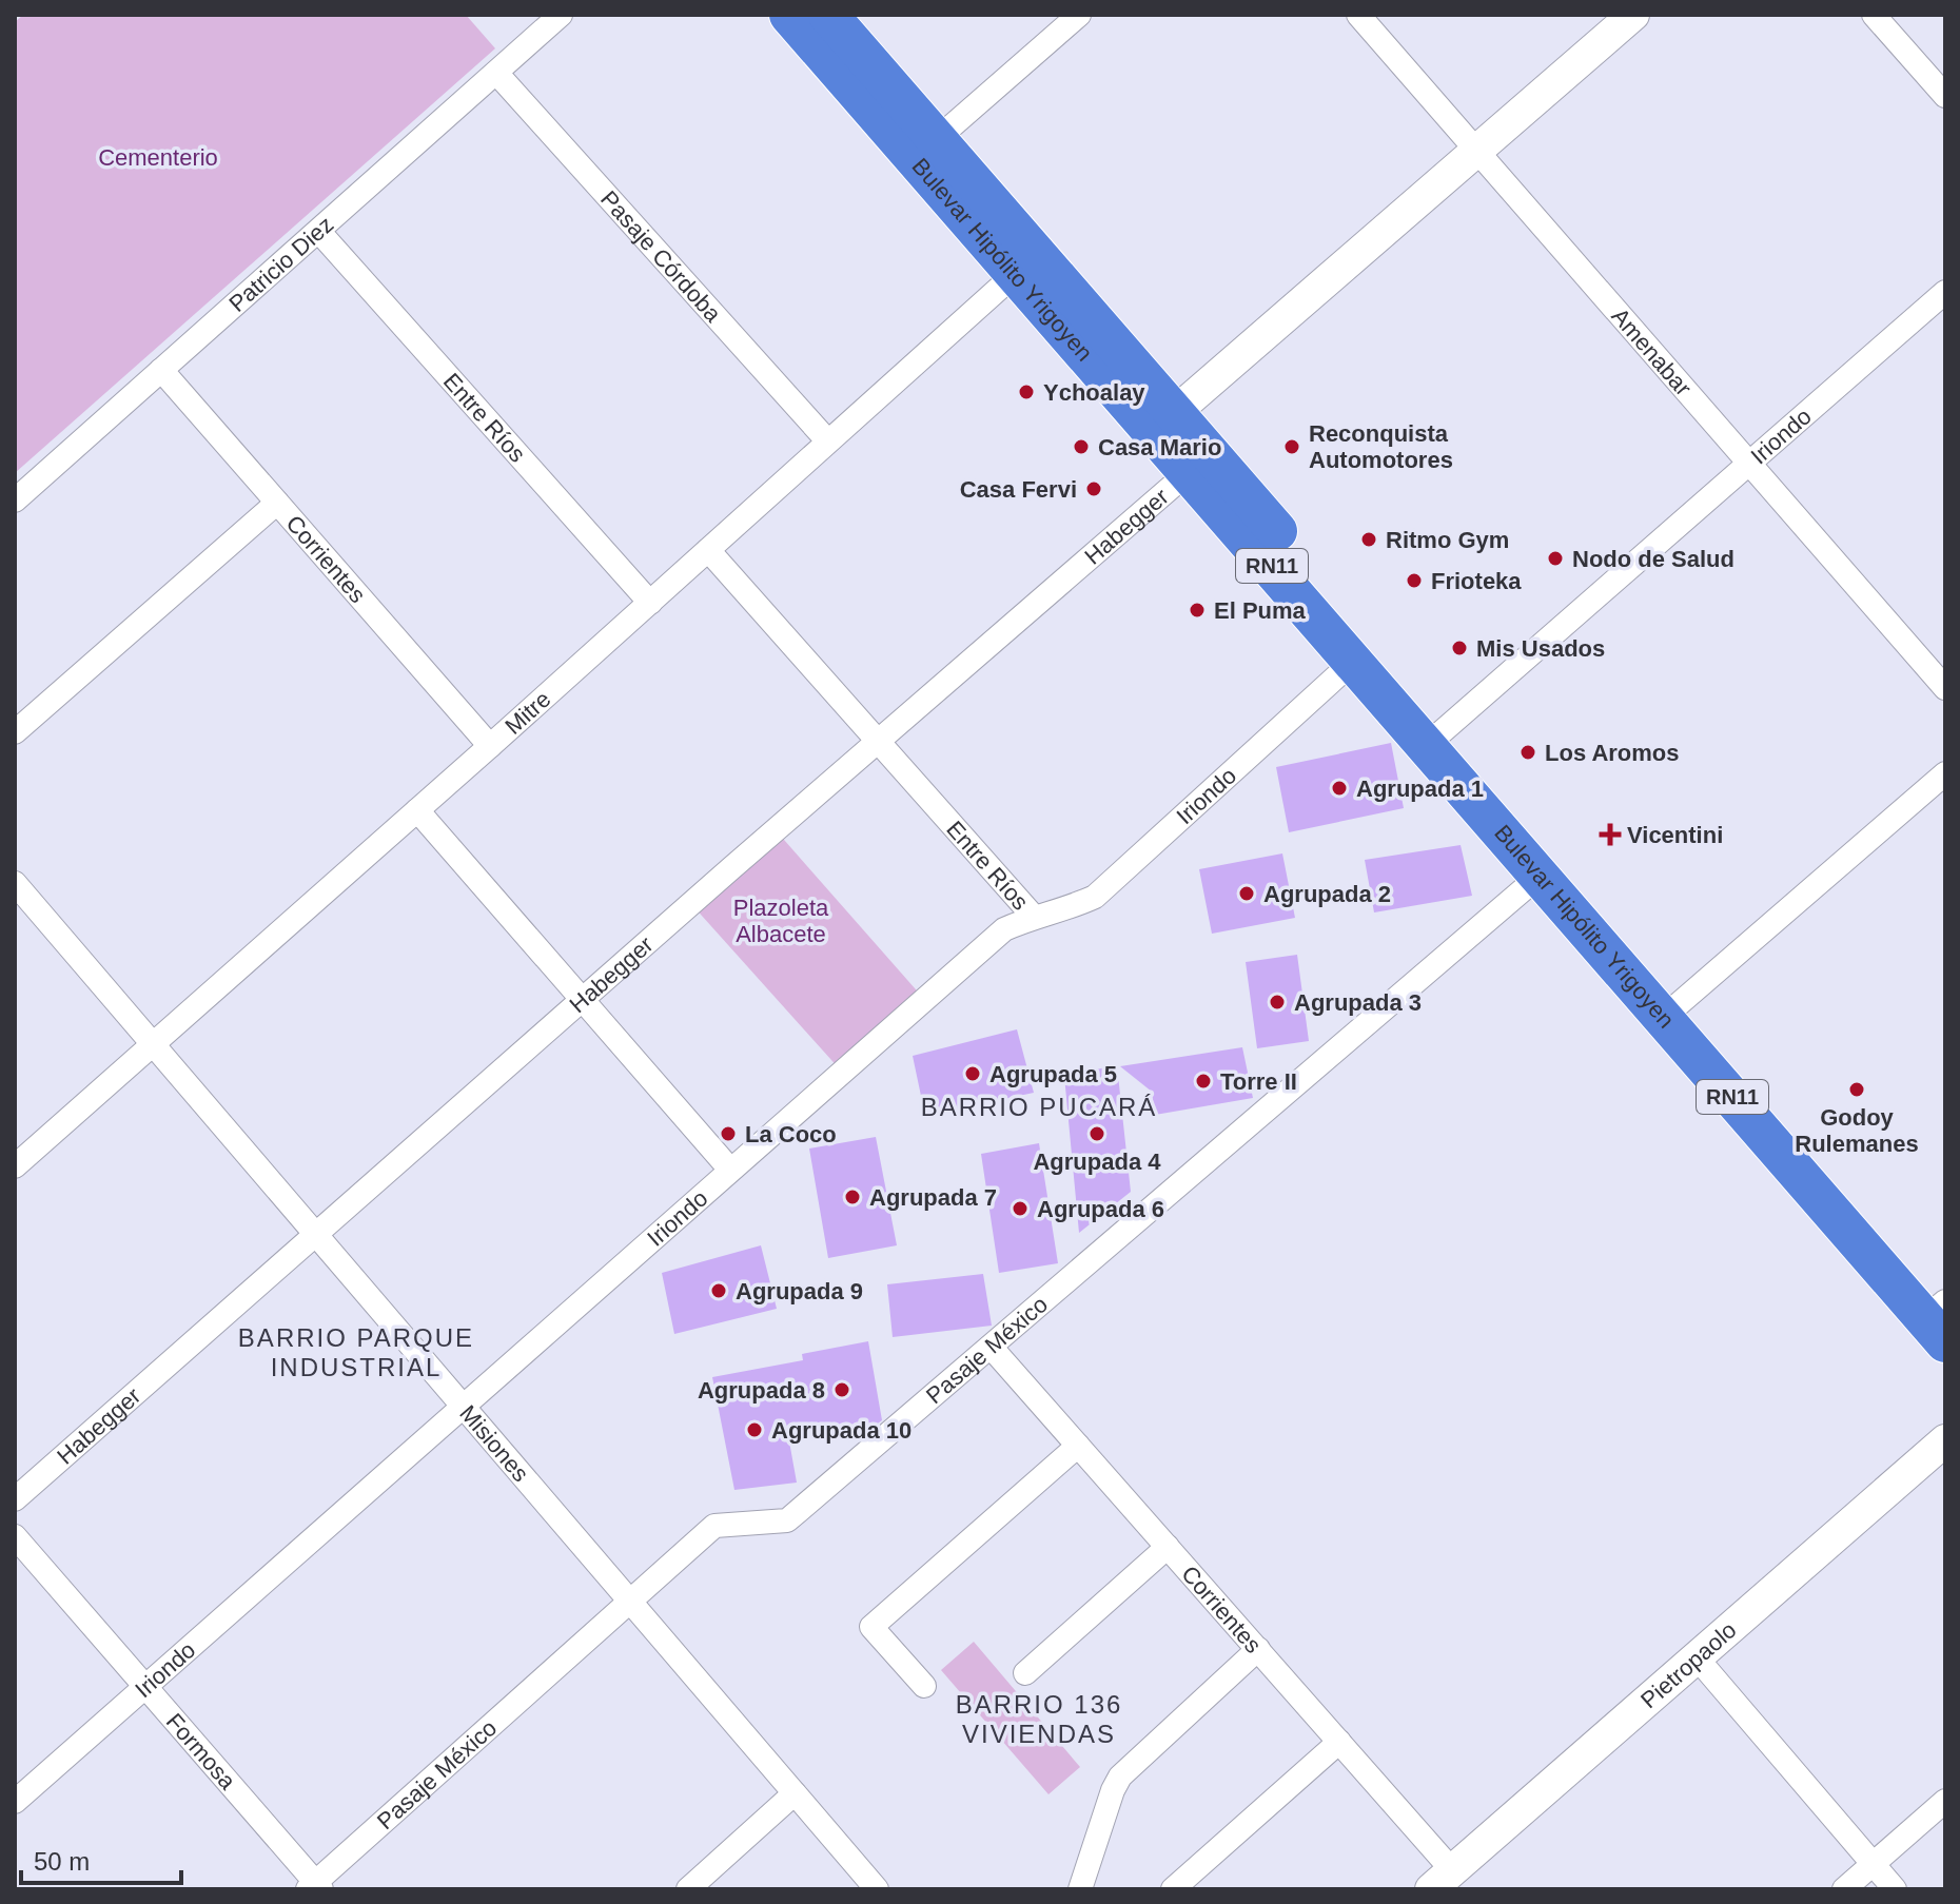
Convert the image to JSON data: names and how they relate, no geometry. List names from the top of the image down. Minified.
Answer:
{"streets":{"highway":["Bulevar Hipólito Yrigoyen","RN11"],"street":["Pasaje Córdoba","Patricio Diez","Amenabar","Entre Ríos","Iriondo","Habegger","Corrientes","Mitre","Pasaje México","Misiones","Pietropaolo","Formosa"]},"crossings":[["Pasaje Córdoba","Patricio Diez"],["Pasaje Córdoba","Mitre"],["Bulevar Hipólito Yrigoyen","Iriondo"],["Bulevar Hipólito Yrigoyen","Habegger"],["Bulevar Hipólito Yrigoyen","Mitre"],["Bulevar Hipólito Yrigoyen","Pasaje México"],["Patricio Diez","Entre Ríos"],["Patricio Diez","Corrientes"],["Amenabar","Iriondo"],["Entre Ríos","Iriondo"],["Entre Ríos","Habegger"],["Entre Ríos","Mitre"],["Iriondo","Misiones"],["Iriondo","Formosa"],["Habegger","Misiones"],["Corrientes","Mitre"],["Corrientes","Pasaje México"],["Corrientes","Pietropaolo"],["Mitre","Misiones"],["Pasaje México","Misiones"],["Pasaje México","Formosa"]],"districts":["BARRIO PUCARÁ","BARRIO PARQUE INDUSTRIAL","BARRIO 136 VIVIENDAS"],"parks":["Cementerio","Plazoleta Albacete"],"places":{"other":["Ychoalay","Casa Mario","Reconquista Automotores","Casa Fervi","Ritmo Gym","Nodo de Salud","Frioteka","El Puma","Mis Usados","Los Aromos","Agrupada 1","Agrupada 2","Agrupada 3","Agrupada 5","Torre II","Godoy Rulemanes","La Coco","Agrupada 4","Agrupada 7","Agrupada 6","Agrupada 9","Agrupada 8","Agrupada 10"],"health":["Vicentini"]},"scale_bar":"50 m"}
